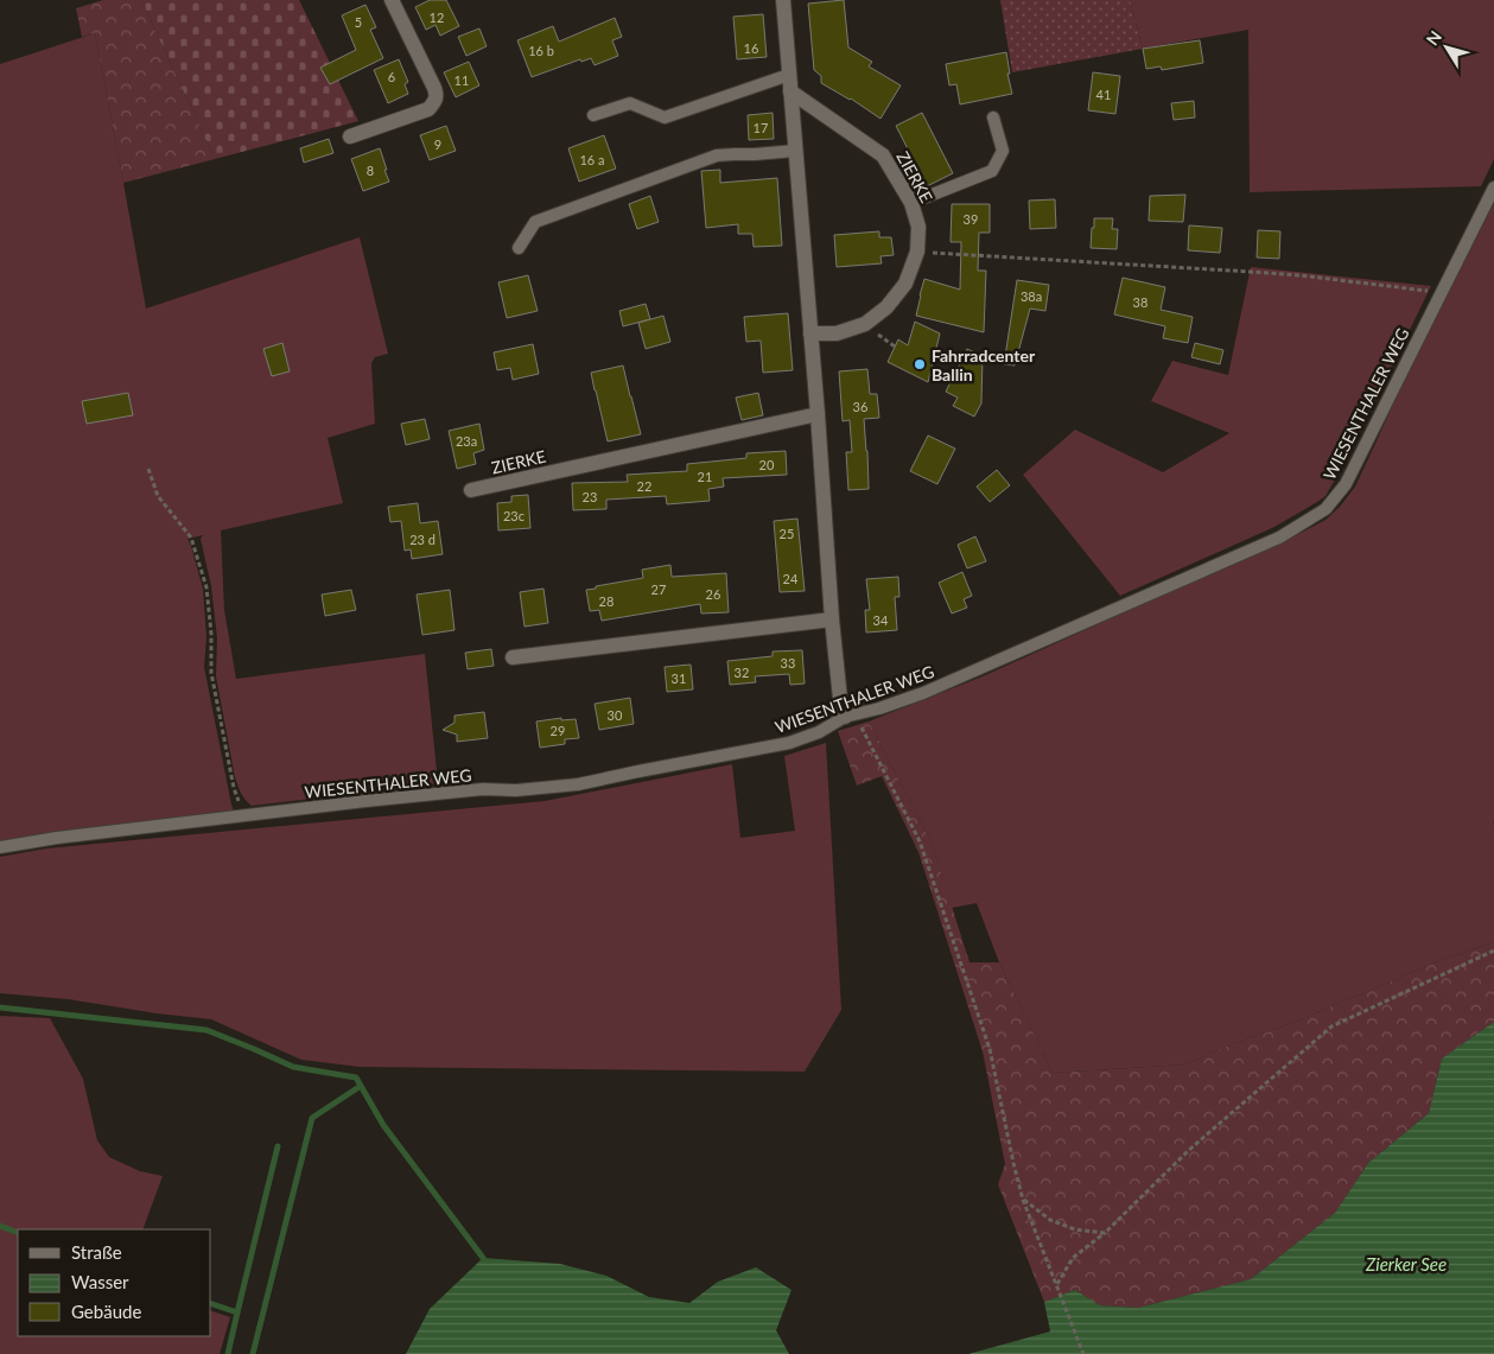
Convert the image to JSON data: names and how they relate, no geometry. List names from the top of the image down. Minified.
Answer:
{"streets":{"street":["ZIERKE"],"lane":["WIESENTHALER WEG"]},"water":["Zierker See"],"places":["Fahrradcenter Ballin"],"house_numbers":["12","5","16","16 b","6","11","41","17","9","16 a","8","39","38a","38","36","23a","20","21","22","23","23c","25","23 d","24","27","26","28","34","33","32","31","30","29"],"legend":["Straße","Wasser","Gebäude"],"north":"top left"}
